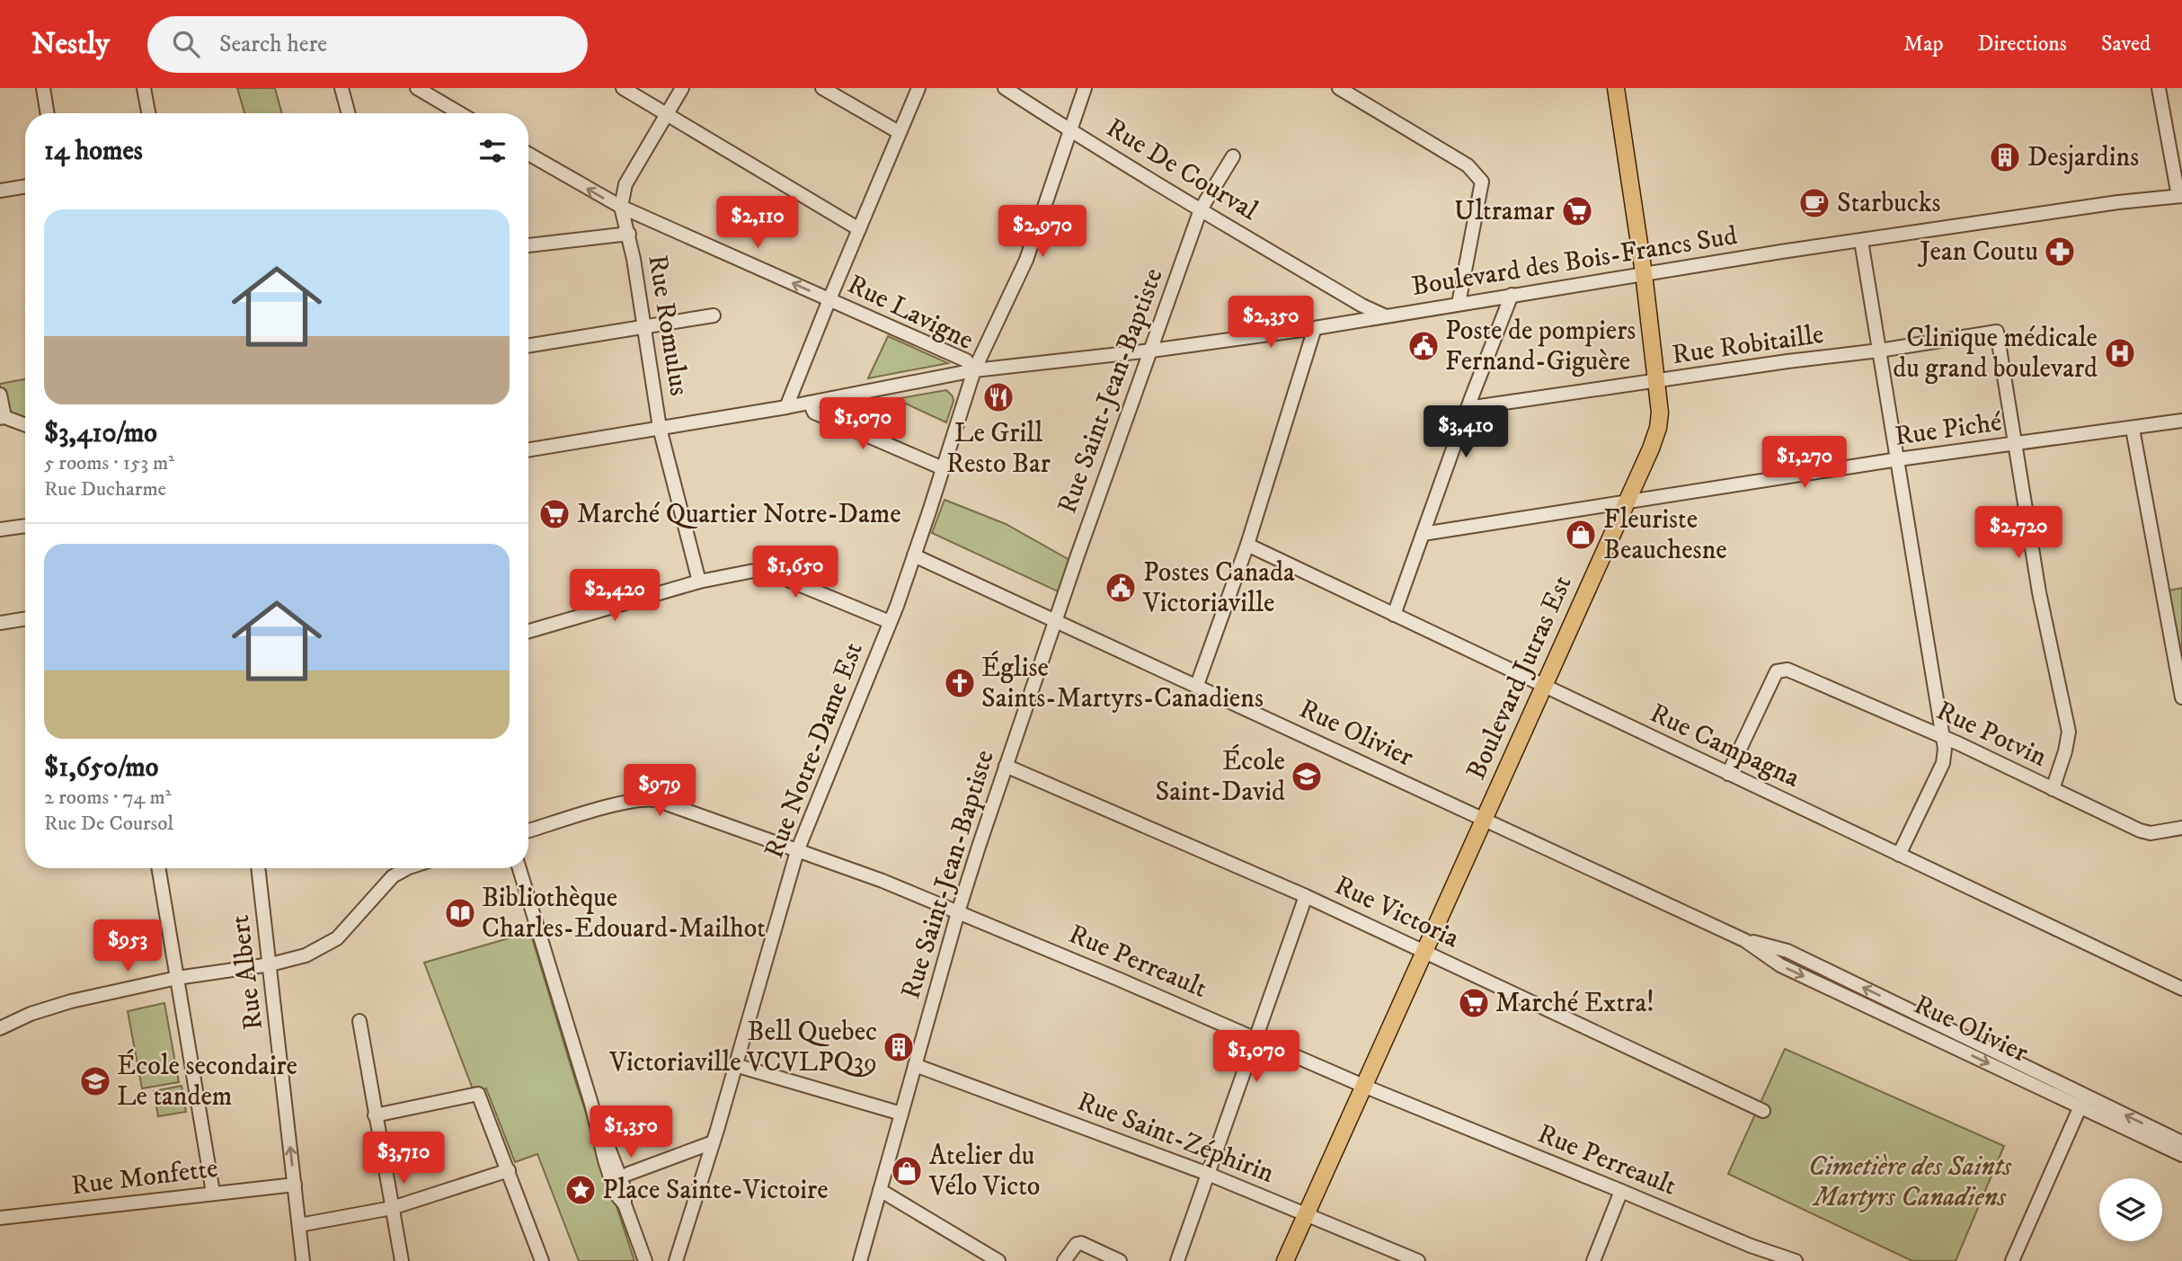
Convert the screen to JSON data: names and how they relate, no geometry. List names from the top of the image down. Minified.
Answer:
{"streets":{"main road":["Boulevard Jutras Est"],"street":["Rue De Courval","Boulevard des Bois-Francs Sud","Rue Lavigne","Rue Romulus","Rue Robitaille","Rue Saint-Jean-Baptiste","Rue Piché","Rue Olivier","Rue Potvin","Rue Campagna","Rue Notre-Dame Est","Rue Victoria","Rue Perreault","Rue Albert","Rue Saint-Zéphirin","Rue Monfette"]},"crossings":[["Rue De Courval","Boulevard des Bois-Francs Sud"],["Rue De Courval","Rue Saint-Jean-Baptiste"],["Rue De Courval","Rue Notre-Dame Est"],["Boulevard des Bois-Francs Sud","Rue Lavigne"],["Boulevard des Bois-Francs Sud","Rue Romulus"],["Boulevard des Bois-Francs Sud","Rue Saint-Jean-Baptiste"],["Boulevard des Bois-Francs Sud","Boulevard Jutras Est"],["Boulevard des Bois-Francs Sud","Rue Notre-Dame Est"],["Rue Lavigne","Rue Romulus"],["Rue Lavigne","Rue Notre-Dame Est"],["Rue Robitaille","Rue Piché"],["Rue Robitaille","Boulevard Jutras Est"],["Rue Saint-Jean-Baptiste","Rue Olivier"],["Rue Saint-Jean-Baptiste","Rue Victoria"],["Rue Saint-Jean-Baptiste","Rue Perreault"],["Rue Saint-Jean-Baptiste","Rue Saint-Zéphirin"],["Rue Piché","Boulevard Jutras Est"],["Boulevard Jutras Est","Rue Olivier"],["Boulevard Jutras Est","Rue Campagna"],["Boulevard Jutras Est","Rue Victoria"],["Boulevard Jutras Est","Rue Perreault"],["Boulevard Jutras Est","Rue Saint-Zéphirin"],["Rue Olivier","Rue Notre-Dame Est"],["Rue Potvin","Rue Campagna"],["Rue Notre-Dame Est","Rue Perreault"],["Rue Albert","Rue Monfette"]],"parks":["Cimetière des Saints Martyrs Canadiens"],"places":{"building":["Desjardins","Bell Quebec Victoriaville VCVLPQ39"],"cafe":["Starbucks"],"supermarket":["Ultramar","Marché Quartier Notre-Dame","Marché Extra!"],"pharmacy":["Jean Coutu"],"public building":["Poste de pompiers Fernand-Giguère","Postes Canada Victoriaville"],"hospital":["Clinique médicale du grand boulevard"],"restaurant":["Le Grill Resto Bar"],"shop":["Fleuriste Beauchesne","Atelier du Vélo Victo"],"church":["Église Saints-Martyrs-Canadiens"],"school or university":["École Saint-David","École secondaire Le tandem"],"library":["Bibliothèque Charles-Edouard-Mailhot"],"place":["Place Sainte-Victoire"]},"page":{"header":"Nestly","search":"Search here","nav":["Map","Directions","Saved"],"heading":"14 homes","list":[{"name":"$3,410/mo","note":"5 rooms · 153 m² · Rue Ducharme"},{"name":"$1,650/mo","note":"2 rooms · 74 m² · Rue De Coursol"}],"price":["$2,110","$2,970","$2,350","$1,070","$3,410","$1,270","$2,720","$1,650","$2,420","$979","$953","$1,070","$1,350","$3,710"]}}
